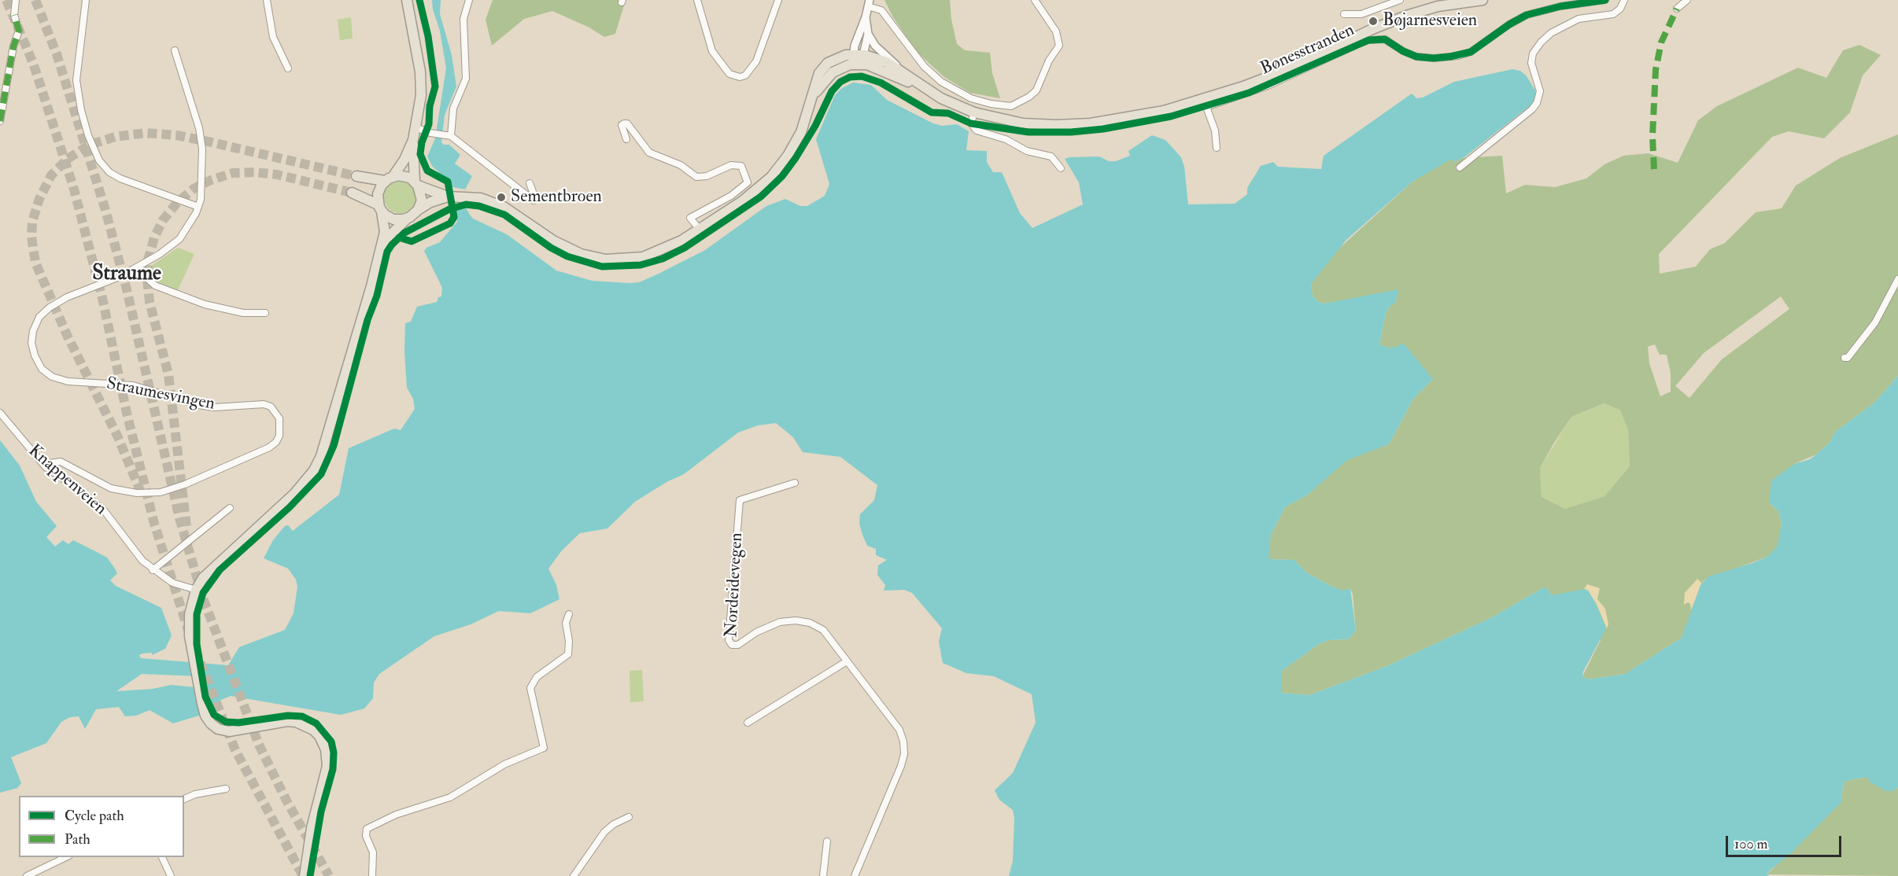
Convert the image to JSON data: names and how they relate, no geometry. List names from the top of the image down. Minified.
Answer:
{"streets":{"street":["Bønesstranden","Straumesvingen","Knappenveien","Nordeidevegen"]},"crossings":[["Straumesvingen","Knappenveien"]],"districts":["Straume"],"places":["Bøjarnesveien","Sementbroen"],"legend":["Cycle path","Path"],"scale_bar":"100 m"}
